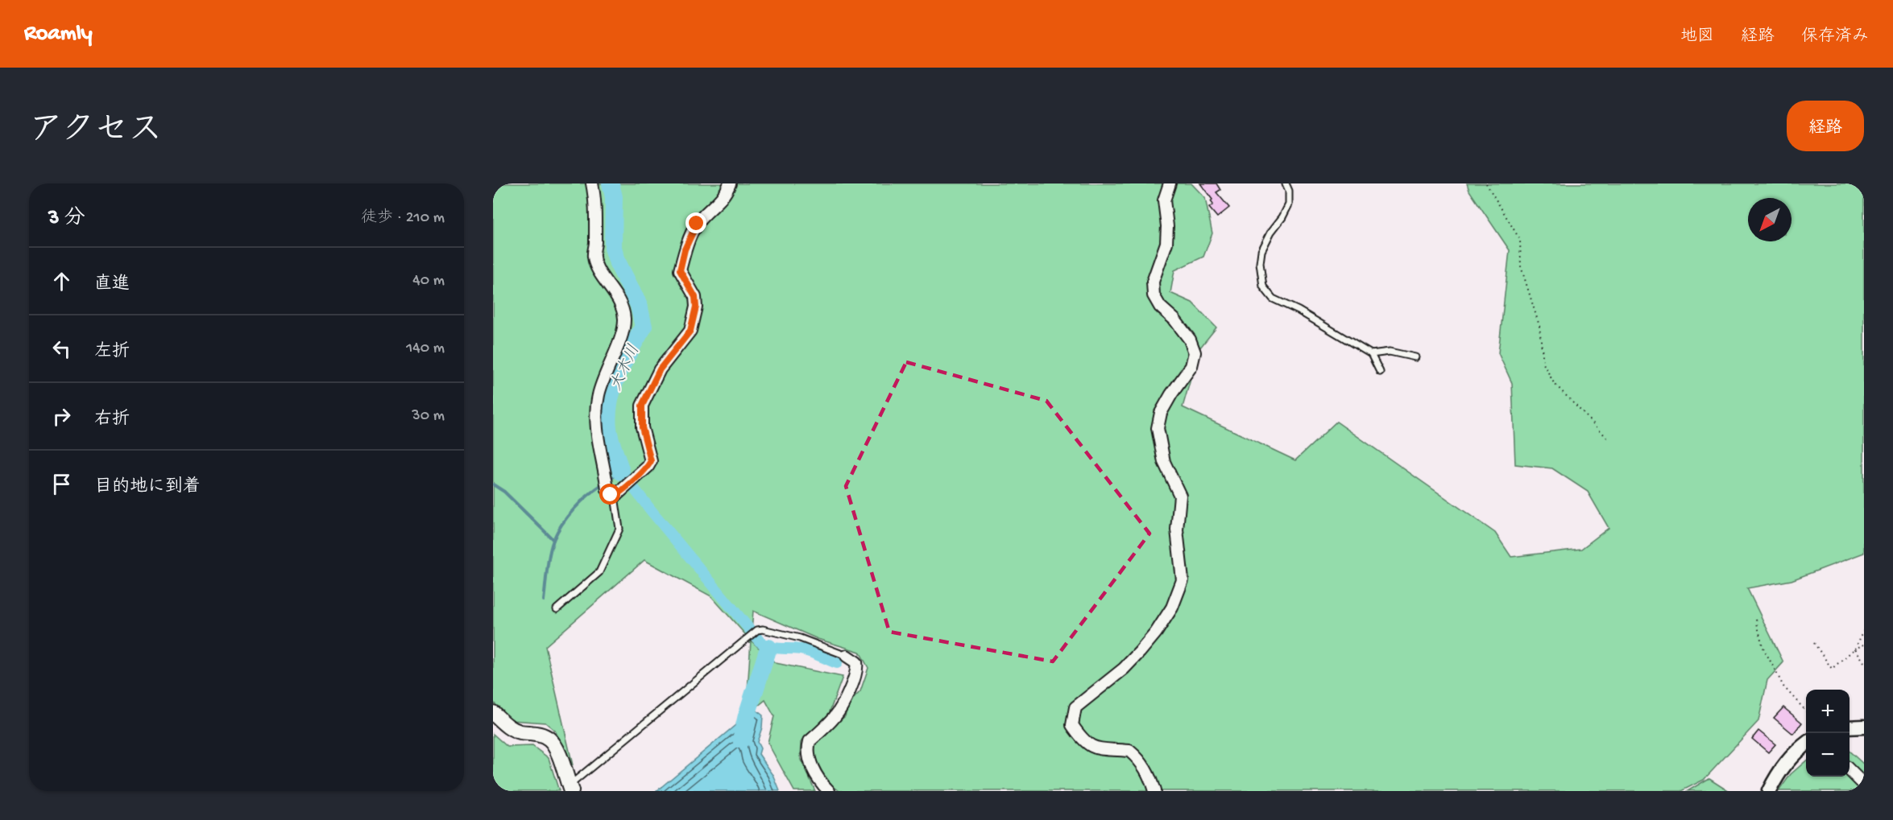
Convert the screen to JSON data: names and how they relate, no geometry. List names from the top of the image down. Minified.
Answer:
{"water":["大木川"],"north":"bottom left","page":{"header":"Roamly","nav":["地図","経路","保存済み"],"title":"アクセス","buttons":"経路","heading":["3 分","徒歩 · 210 m"],"list":[["直進","40 m"],["左折","140 m"],["右折","30 m"],"目的地に到着"],"map_buttons":["+","−"]}}
